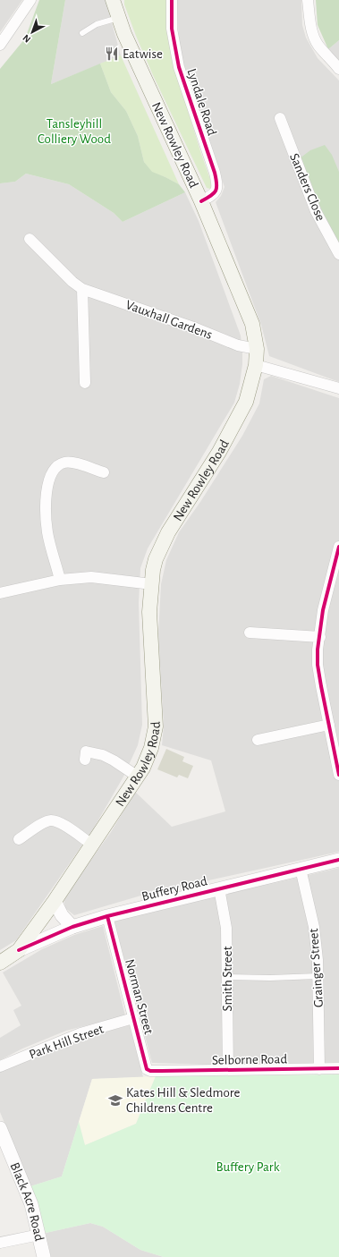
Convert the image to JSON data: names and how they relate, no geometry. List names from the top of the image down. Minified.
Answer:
{"streets":{"main road":["New Rowley Road","Buffery Road"],"street":["Lyndale Road","Sanders Close","Vauxhall Gardens","Grainger Street","Smith Street","Norman Street","Park Hill Street","Selborne Road","Black Acre Road"]},"crossings":[["Lyndale Road","New Rowley Road"],["New Rowley Road","Vauxhall Gardens"],["New Rowley Road","Buffery Road"],["Buffery Road","Grainger Street"],["Buffery Road","Smith Street"],["Buffery Road","Norman Street"],["Grainger Street","Selborne Road"],["Smith Street","Selborne Road"],["Norman Street","Park Hill Street"],["Norman Street","Selborne Road"]],"parks":["Tansleyhill Colliery Wood","Buffery Park"],"places":{"restaurant":["Eatwise"],"school or university":["Kates Hill & Sledmore Childrens Centre"]},"north":"bottom left"}
